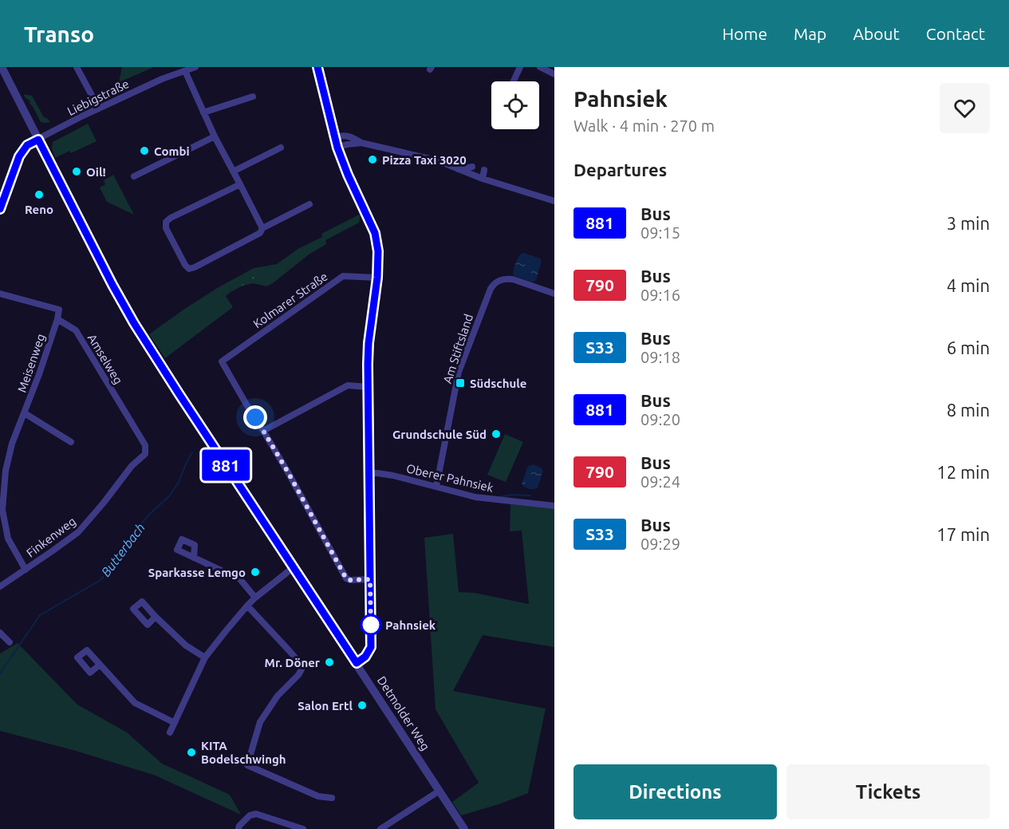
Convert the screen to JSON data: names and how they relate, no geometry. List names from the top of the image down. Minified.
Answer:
{"streets":{"street":["Liebigstraße","Kolmarer Straße","Am Stiftsland","Amselweg","Meisenweg","Oberer Pahnsiek","Finkenweg","Detmolder Weg"]},"crossings":[["Liebigstraße","Detmolder Weg"],["Am Stiftsland","Oberer Pahnsiek"],["Amselweg","Meisenweg"],["Amselweg","Finkenweg"],["Meisenweg","Finkenweg"]],"water":["Butterbach"],"places":{"other":["Combi","Pizza Taxi 3020","Oil!","Reno","Grundschule Süd","Sparkasse Lemgo","Pahnsiek","Mr. Döner","Salon Ertl","KITA Bodelschwingh"],"transit":["Südschule"]},"lines":["bus line 881"],"page":{"header":"Transo","nav":["Home","Map","About","Contact"],"on_map":"881","heading":[["Pahnsiek","Walk · 4 min · 270 m"],"Departures"],"list":[{"mark":"881","name":"Bus","note":"09:15","value":"3 min"},{"mark":"790","name":"Bus","note":"09:16","value":"4 min"},{"mark":"S33","name":"Bus","note":"09:18","value":"6 min"},{"mark":"881","name":"Bus","note":"09:20","value":"8 min"},{"mark":"790","name":"Bus","note":"09:24","value":"12 min"},{"mark":"S33","name":"Bus","note":"09:29","value":"17 min"}],"buttons":["Directions","Tickets"]}}
